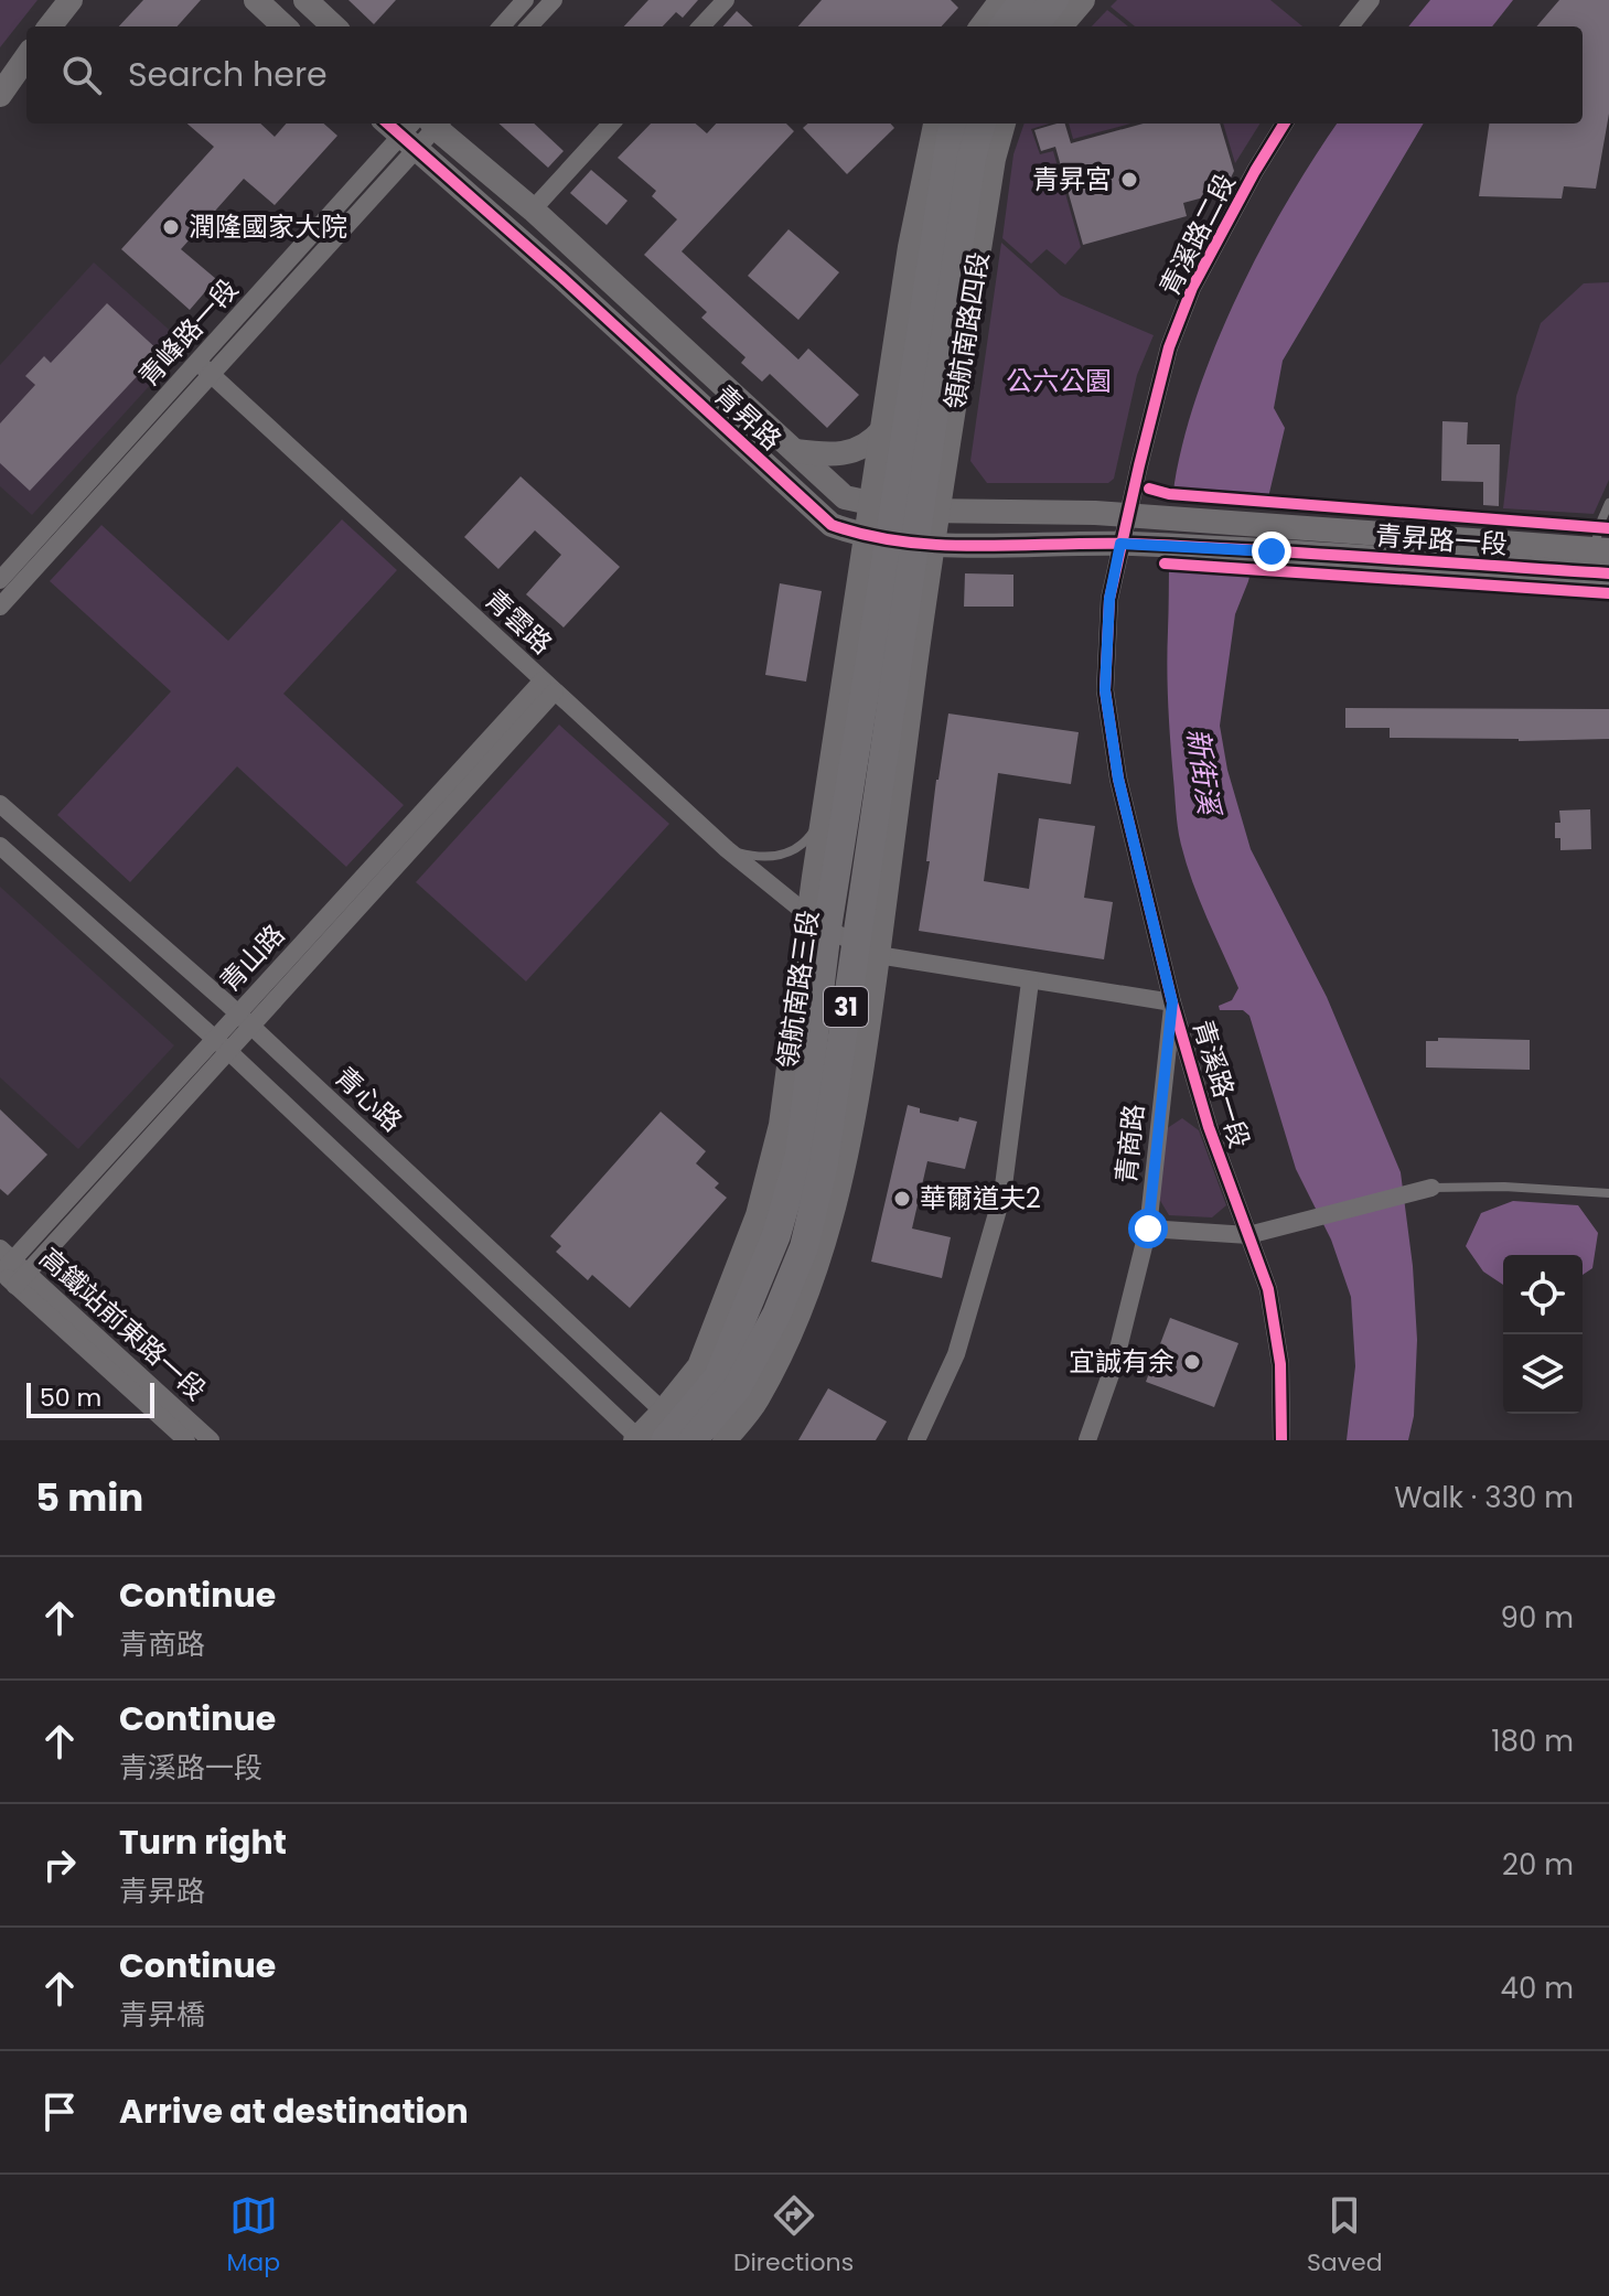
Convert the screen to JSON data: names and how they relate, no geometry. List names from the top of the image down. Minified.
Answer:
{"streets":{"main road":["領航南路四段","領航南路三段","31"],"street":["青溪路二段","青峰路一段","青昇路","青昇路一段","青雲路","青山路","青溪路一段","青心路","青商路","高鐵站前東路一段"]},"crossings":[["青溪路二段","青昇路"],["青溪路二段","青溪路一段"],["領航南路四段","青昇路"],["領航南路四段","領航南路三段"],["青峰路一段","青昇路"],["青峰路一段","青雲路"],["青昇路","青昇路一段"],["青昇路","領航南路三段"],["青昇路","青溪路一段"],["青雲路","青山路"],["青雲路","領航南路三段"],["青雲路","青溪路一段"],["青雲路","青商路"],["青山路","青心路"],["青山路","高鐵站前東路一段"],["領航南路三段","青心路"],["青溪路一段","青商路"]],"water":["新街溪"],"parks":["公六公園"],"places":["青昇宮","潤隆國家大院","華爾道夫2","宜誠有余"],"scale_bar":"50 m","page":{"search":"Search here","scale":"50 m","heading":["5 min","Walk · 330 m"],"list":[["Continue","青商路","90 m"],["Continue","青溪路一段","180 m"],["Turn right","青昇路","20 m"],["Continue","青昇橋","40 m"],"Arrive at destination"],"nav":["Map","Directions","Saved"]}}
